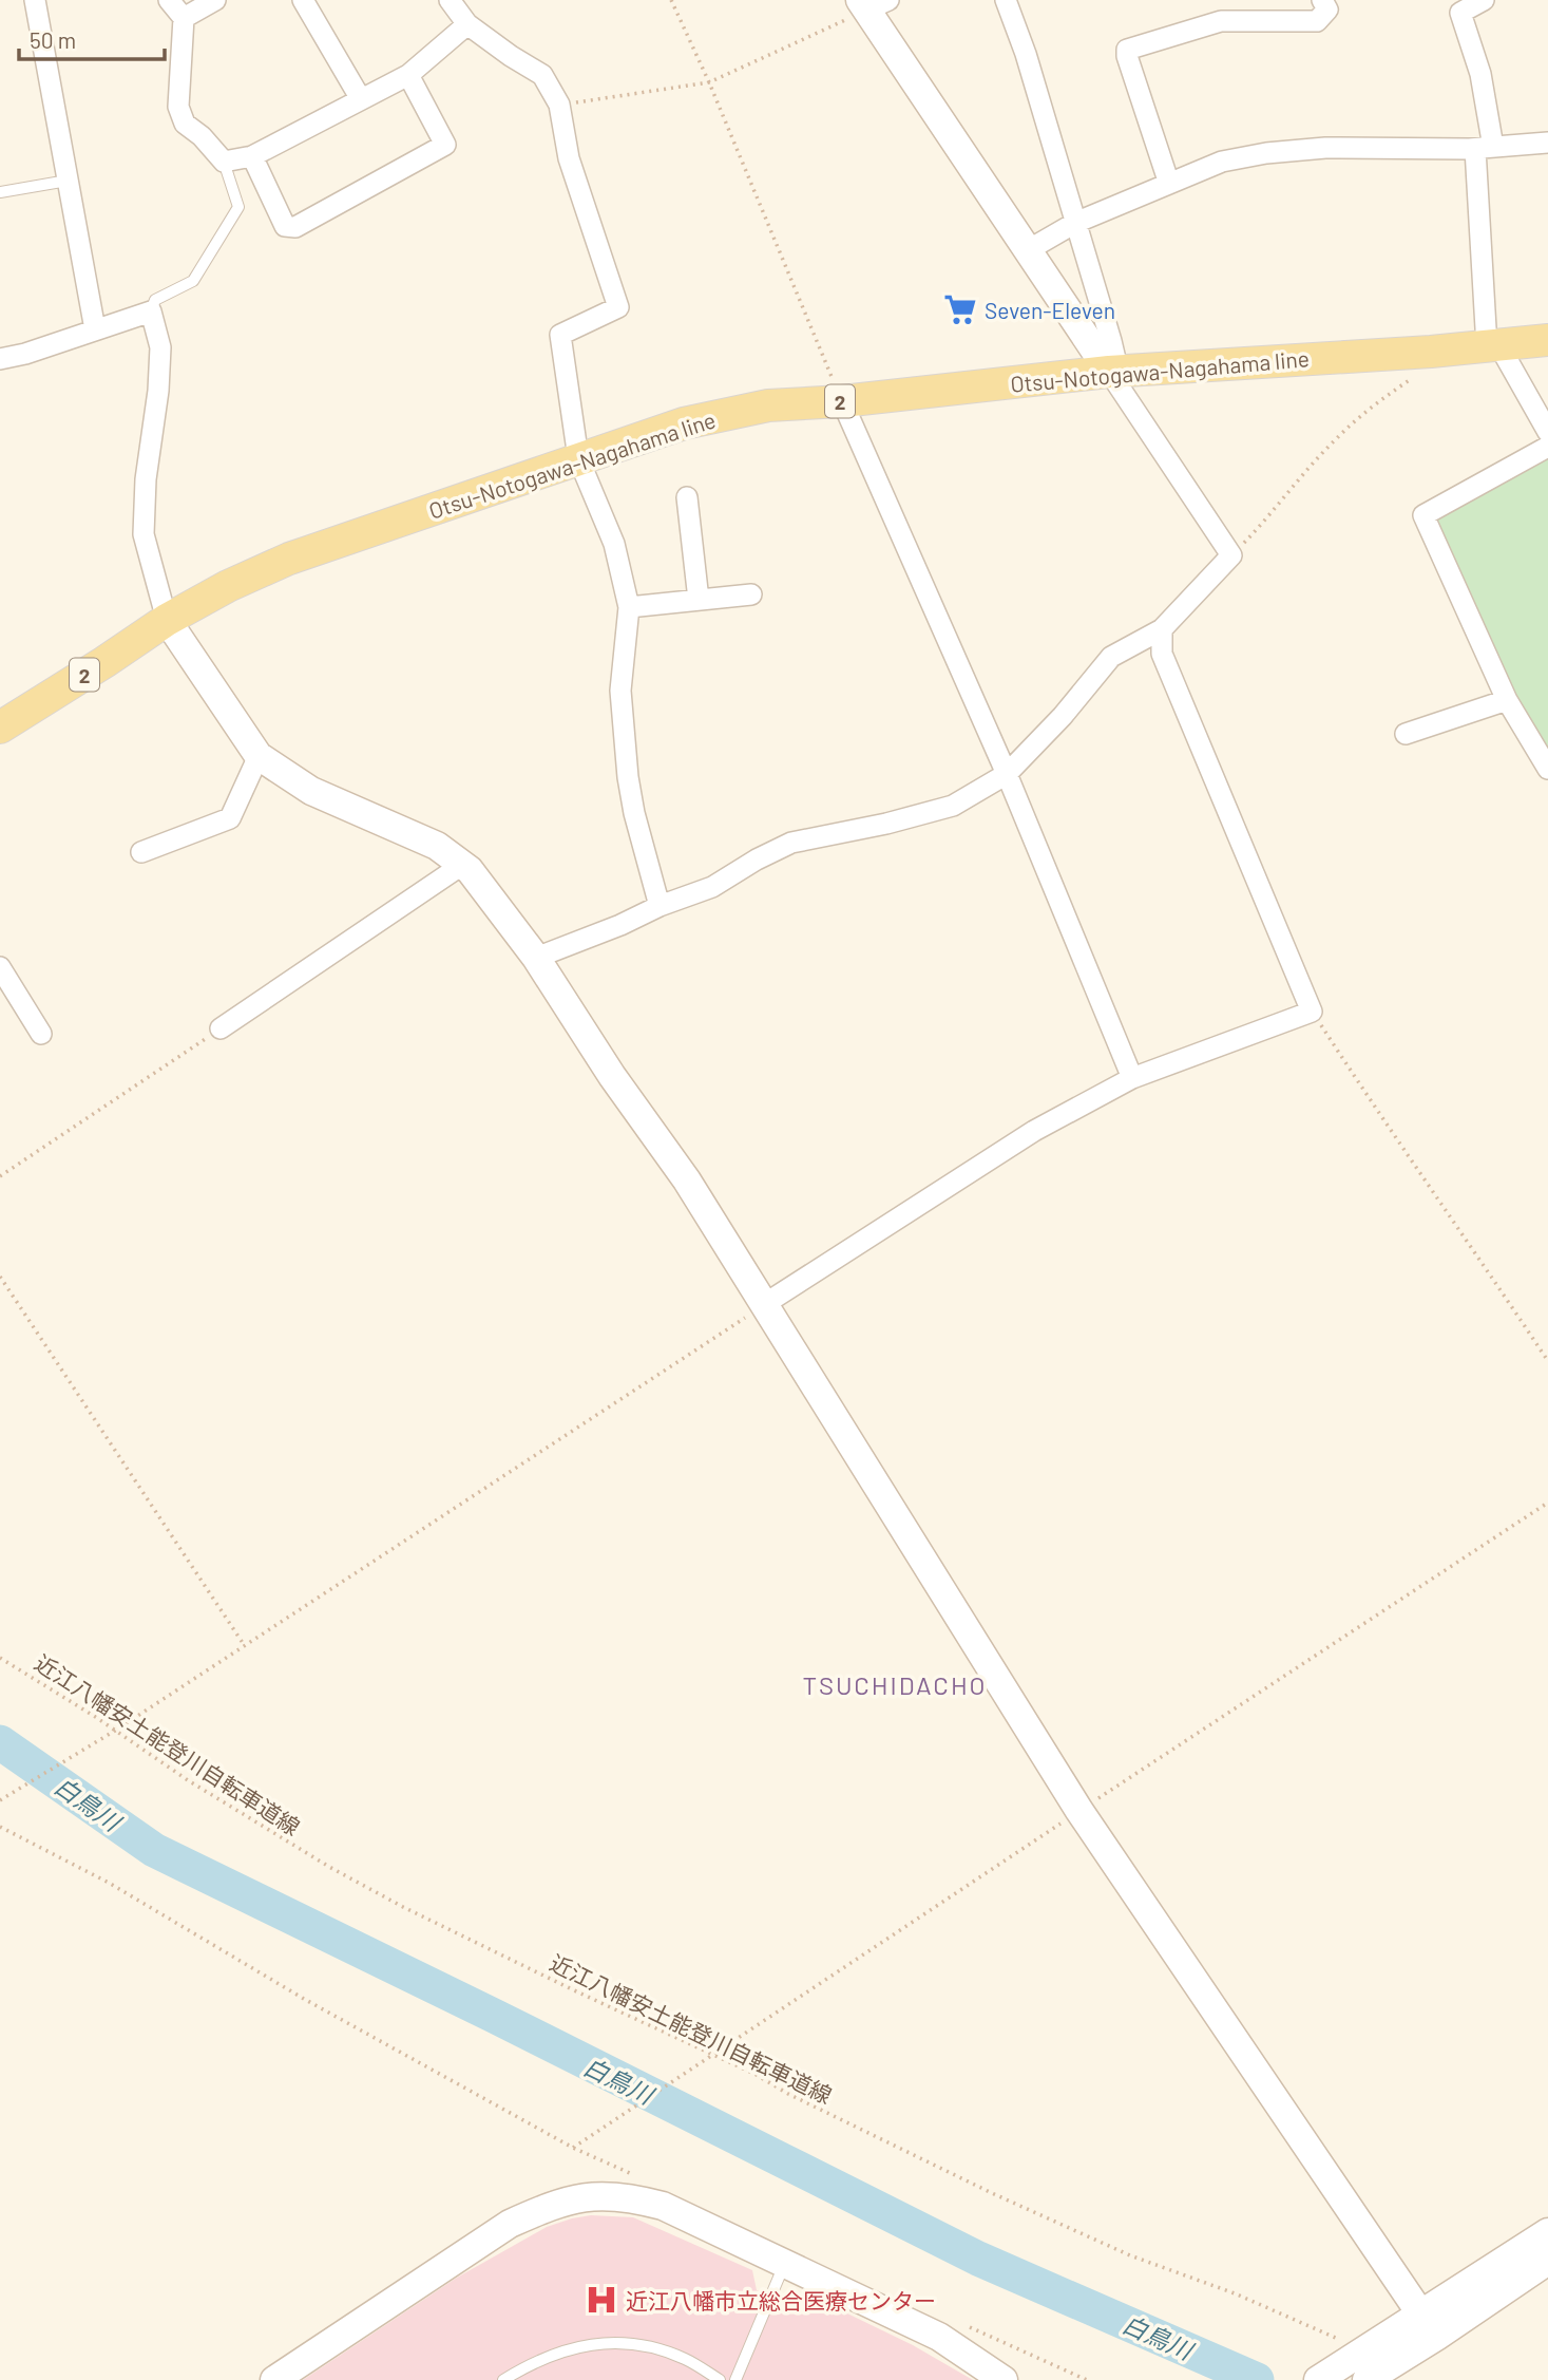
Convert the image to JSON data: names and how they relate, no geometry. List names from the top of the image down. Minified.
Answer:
{"streets":{"main road":["Otsu-Notogawa-Nagahama line","2"],"path":["近江八幡安土能登川自転車道線"]},"districts":["TSUCHIDACHO"],"water":["白鳥川"],"places":{"supermarket":["Seven-Eleven"],"hospital":["近江八幡市立総合医療センター"]},"scale_bar":"50 m"}
